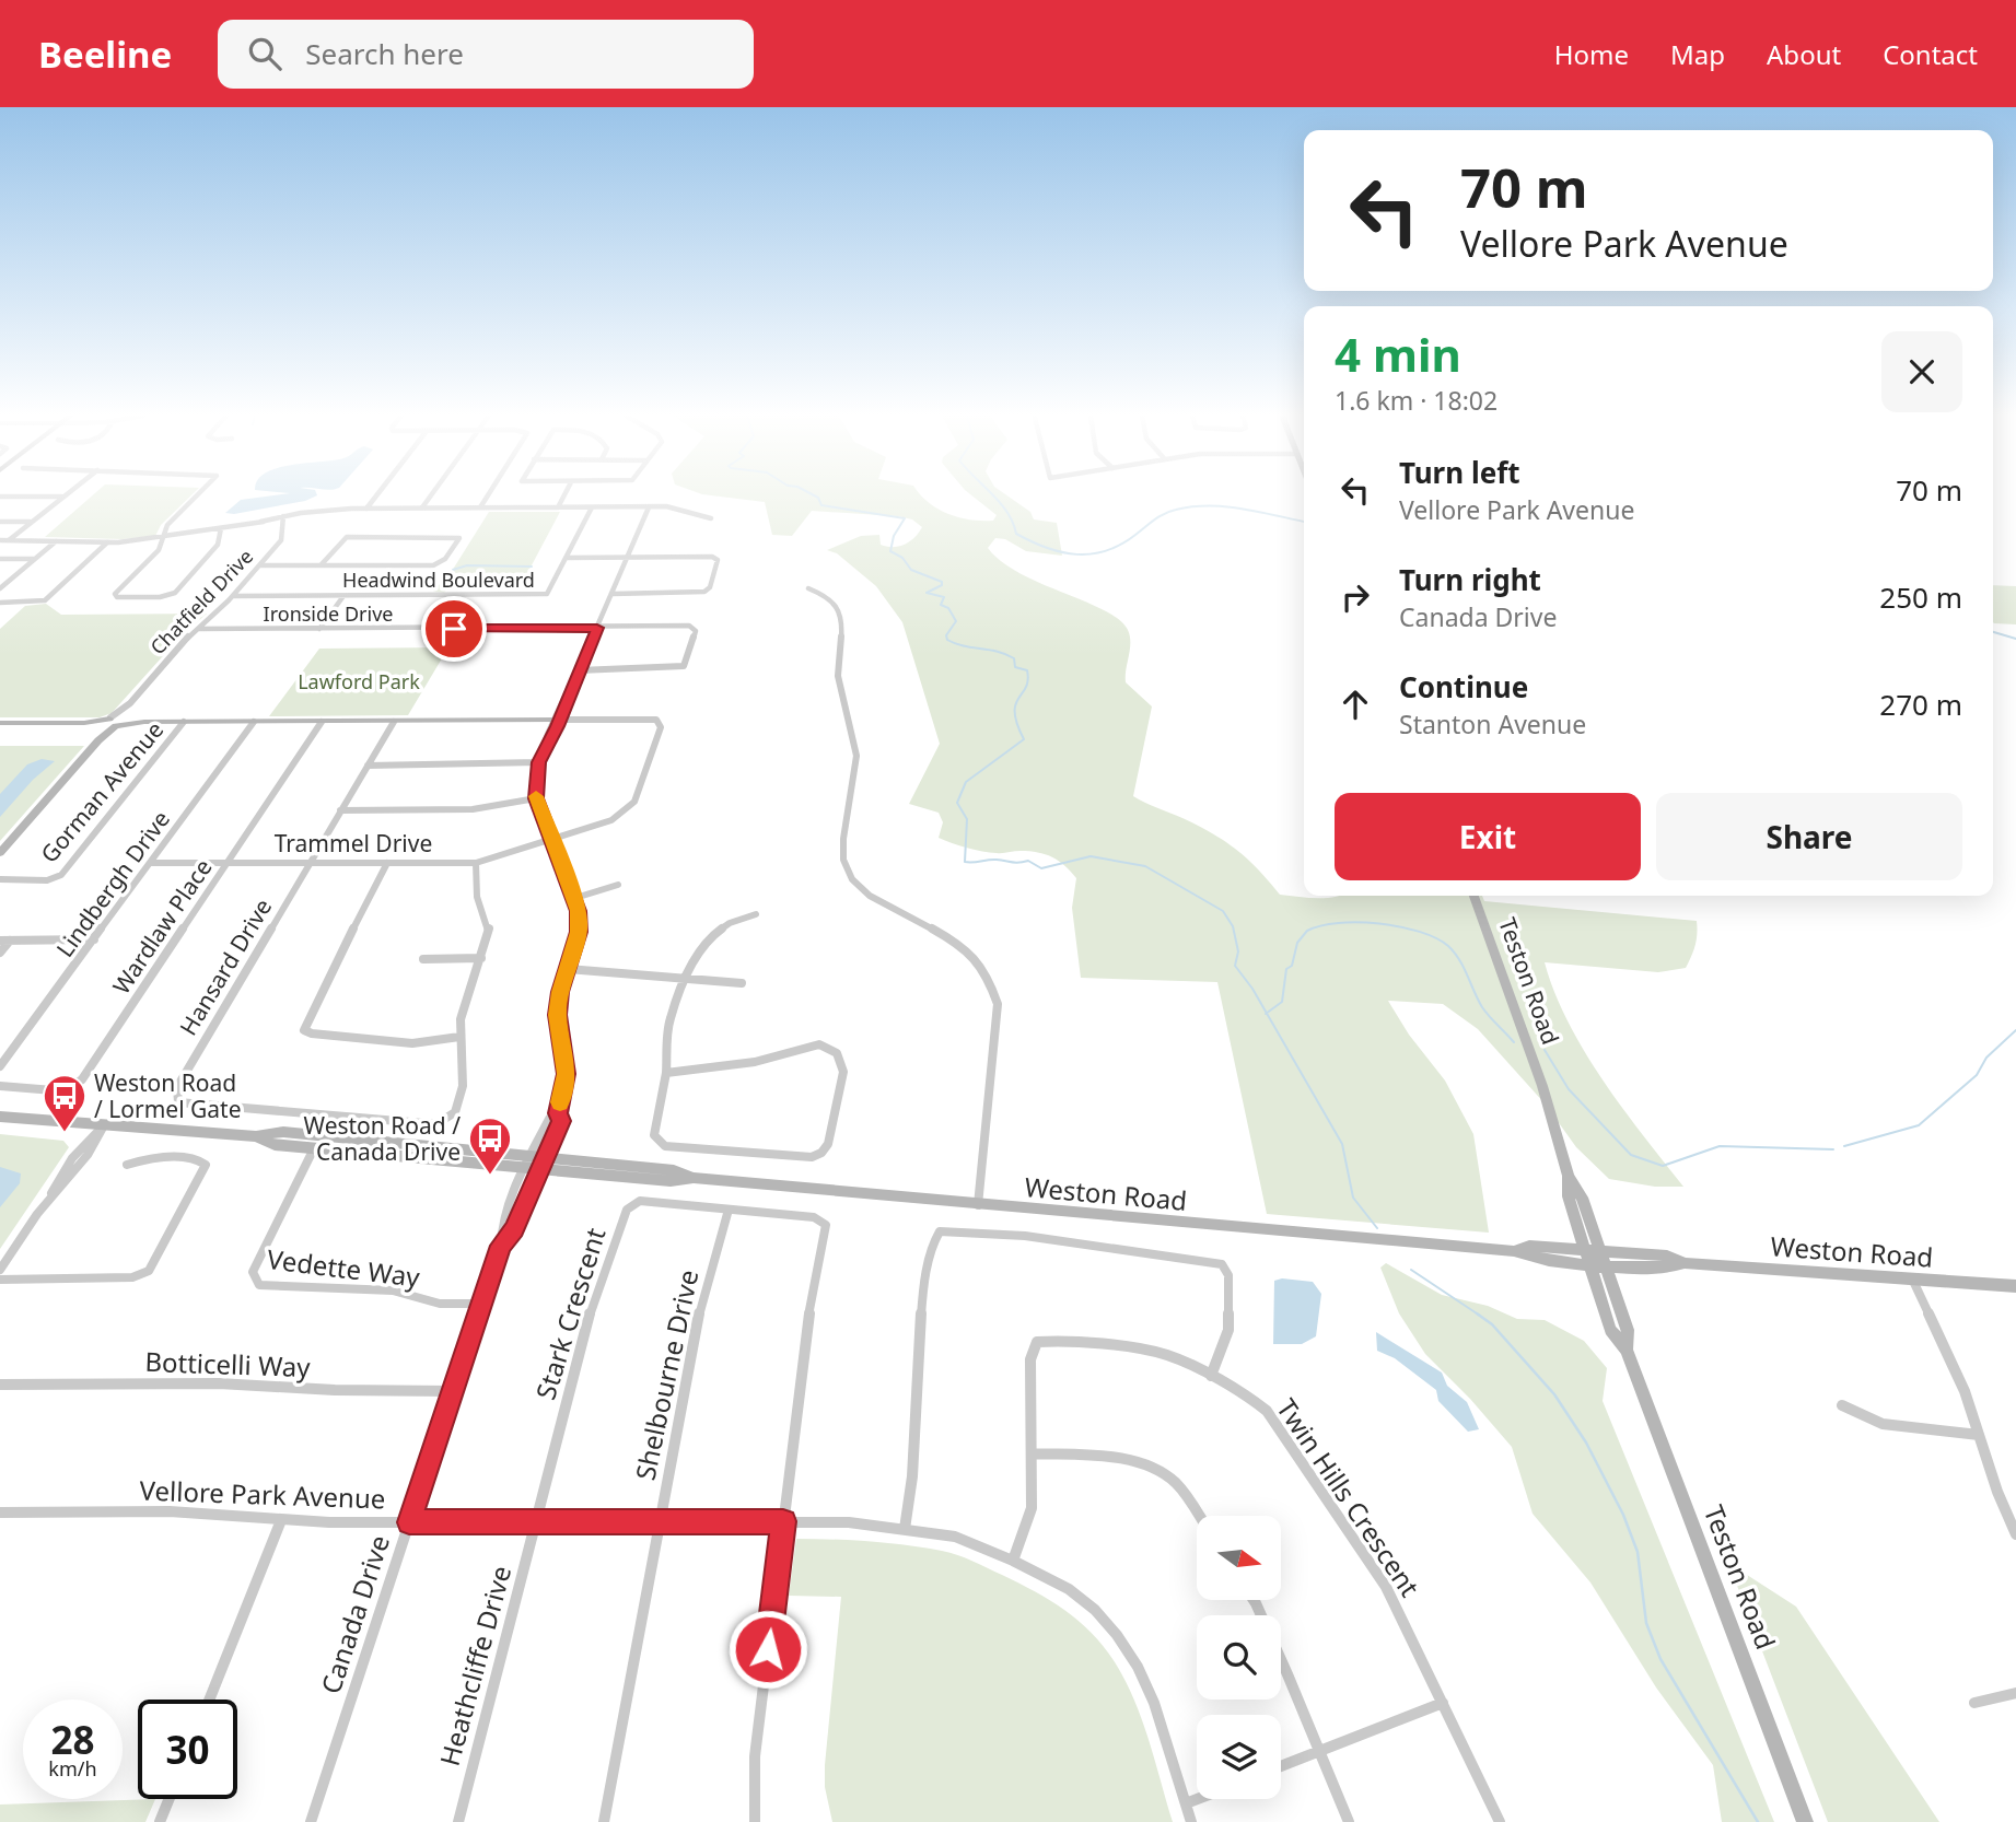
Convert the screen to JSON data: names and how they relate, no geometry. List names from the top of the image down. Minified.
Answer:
{"streets":{"main road":["Chatfield Drive","Teston Road","Weston Road"],"street":["Headwind Boulevard","Ironside Drive","Gorman Avenue","Trammel Drive","Lindbergh Drive","Wardlaw Place","Hansard Drive","Vedette Way","Stark Crescent","Botticelli Way","Shelbourne Drive","Vellore Park Avenue","Twin Hills Crescent","Canada Drive","Heathcliffe Drive"]},"crossings":[["Headwind Boulevard","Chatfield Drive"],["Chatfield Drive","Ironside Drive"],["Trammel Drive","Lindbergh Drive"],["Trammel Drive","Wardlaw Place"],["Trammel Drive","Hansard Drive"],["Trammel Drive","Canada Drive"],["Teston Road","Weston Road"],["Weston Road","Vedette Way"],["Weston Road","Canada Drive"],["Vedette Way","Canada Drive"],["Stark Crescent","Shelbourne Drive"],["Stark Crescent","Vellore Park Avenue"],["Stark Crescent","Heathcliffe Drive"],["Botticelli Way","Canada Drive"],["Shelbourne Drive","Vellore Park Avenue"],["Vellore Park Avenue","Twin Hills Crescent"],["Vellore Park Avenue","Canada Drive"],["Vellore Park Avenue","Heathcliffe Drive"]],"parks":["Lawford Park"],"places":{"bus stop":["Weston Road / Lormel Gate","Weston Road / Canada Drive"]},"north":"right","page":{"header":"Beeline","search":"Search here","nav":["Home","Map","About","Contact"],"turn":["70 m","Vellore Park Avenue"],"heading":["4 min","1.6 km · 18:02"],"list":[{"name":"Turn left","note":"Vellore Park Avenue","value":"70 m"},{"name":"Turn right","note":"Canada Drive","value":"250 m"},{"name":"Continue","note":"Stanton Avenue","value":"270 m"}],"buttons":["Exit","Share"],"speed":"28 km/h","limit":"30"}}
